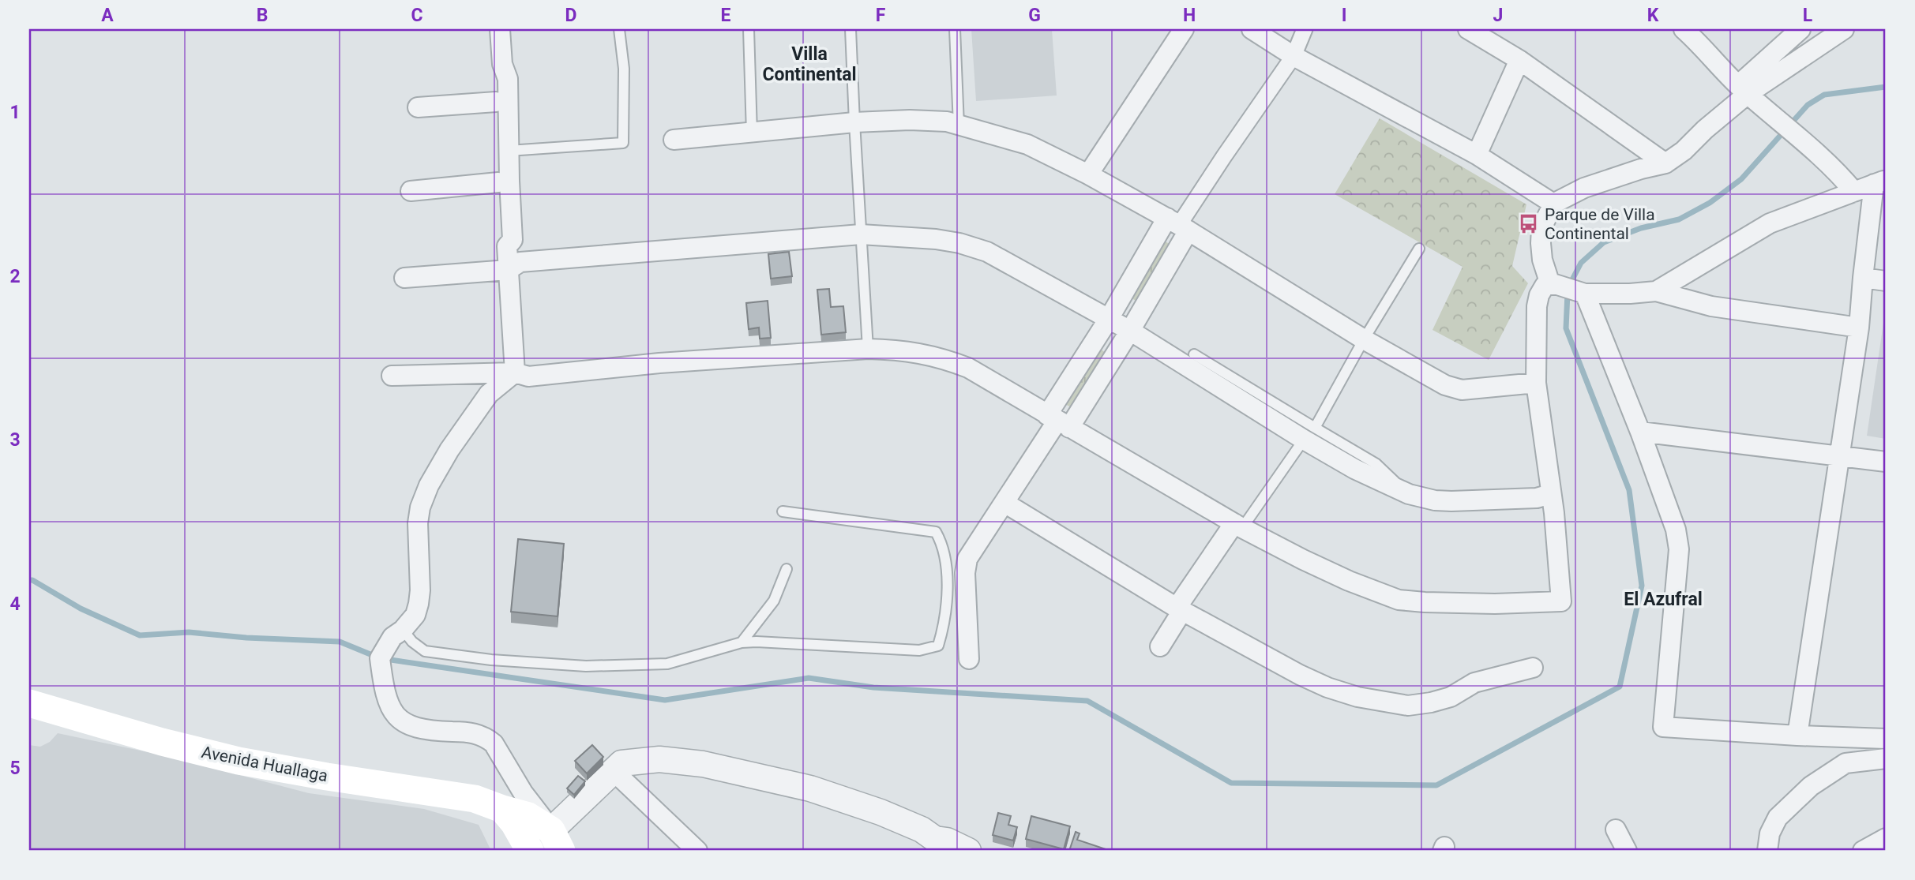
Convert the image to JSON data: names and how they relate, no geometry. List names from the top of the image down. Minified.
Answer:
{"streets":{"main road":["Avenida Huallaga"]},"districts":["Villa Continental","El Azufral"],"places":{"bus stop":["Parque de Villa Continental"]},"grid":{"columns":["A","B","C","D","E","F","G","H","I","J","K","L"],"rows":["1","2","3","4","5"]}}
